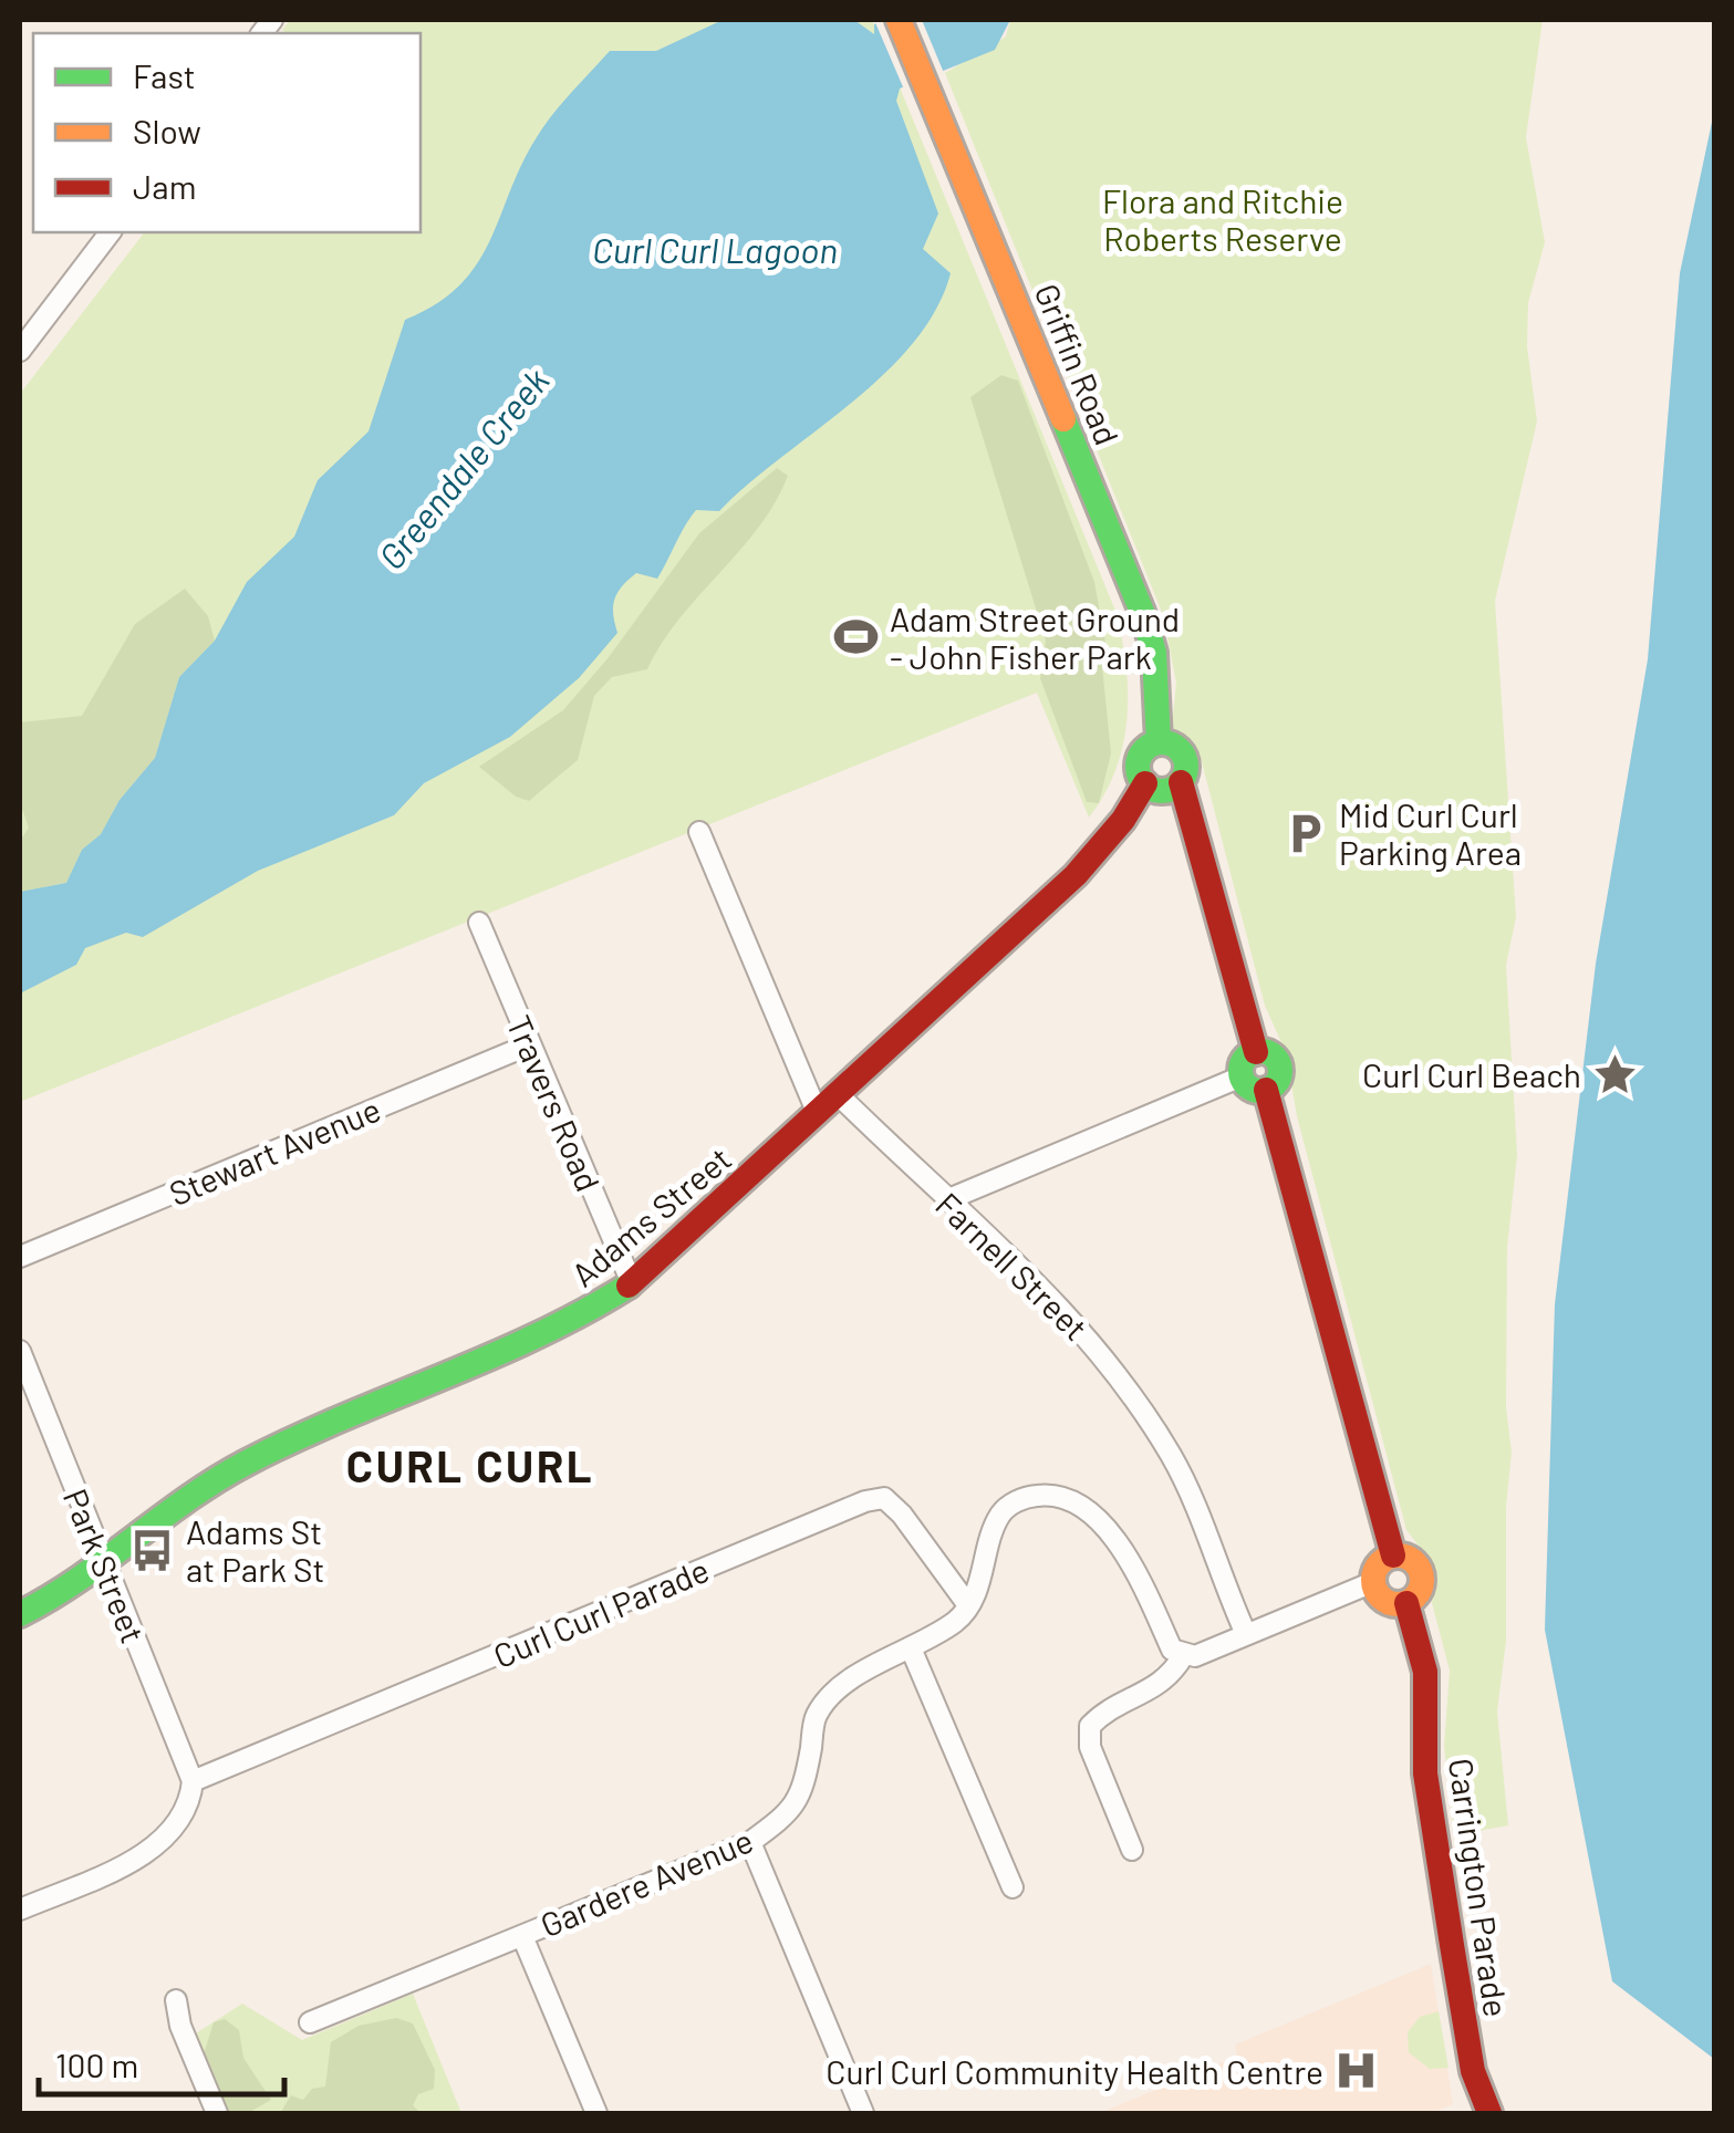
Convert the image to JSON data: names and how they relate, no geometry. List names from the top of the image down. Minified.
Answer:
{"streets":{"main road":["Griffin Road","Adams Street","Carrington Parade"],"street":["Travers Road","Stewart Avenue","Farnell Street","Park Street","Curl Curl Parade","Gardere Avenue"]},"crossings":[["Griffin Road","Adams Street"],["Travers Road","Stewart Avenue"],["Travers Road","Adams Street"],["Adams Street","Farnell Street"],["Adams Street","Park Street"],["Park Street","Curl Curl Parade"],["Curl Curl Parade","Gardere Avenue"]],"districts":["CURL CURL"],"water":["Curl Curl Lagoon","Greendale Creek"],"parks":["Flora and Ritchie Roberts Reserve"],"places":{"sports":["Adam Street Ground - John Fisher Park"],"parking":["Mid Curl Curl Parking Area"],"place":["Curl Curl Beach"],"bus stop":["Adams St at Park St"],"hospital":["Curl Curl Community Health Centre"]},"legend":["Fast","Slow","Jam"],"scale_bar":"100 m"}
